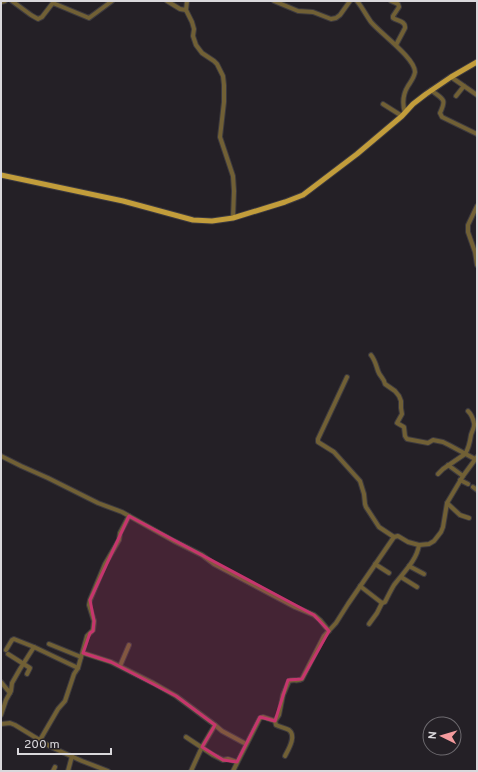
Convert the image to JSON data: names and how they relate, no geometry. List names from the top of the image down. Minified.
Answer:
{"scale_bar":"200 m","north":"left"}
